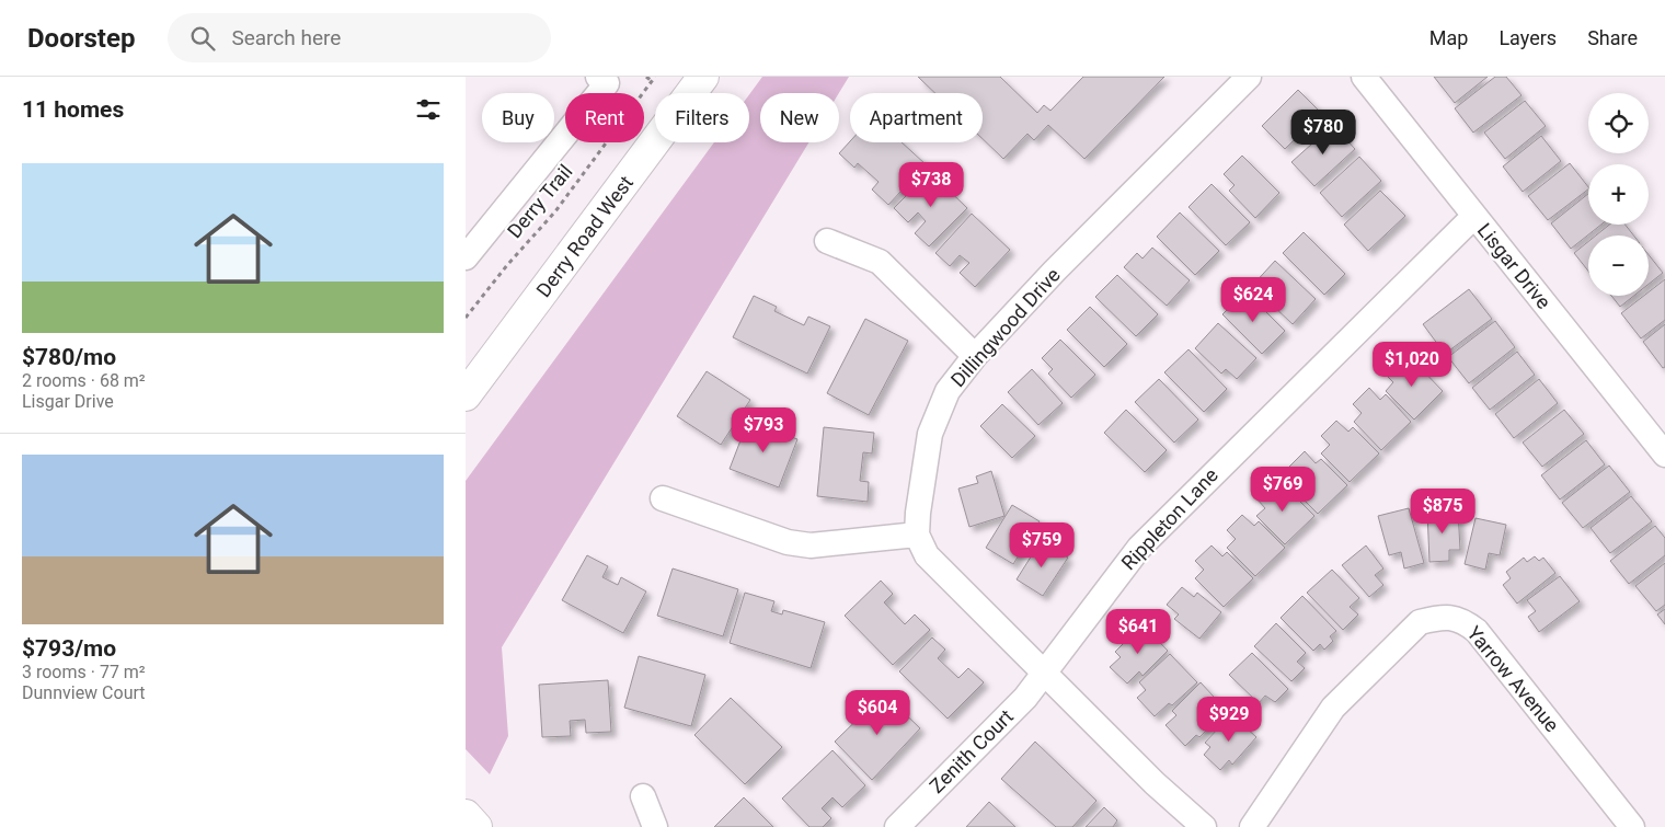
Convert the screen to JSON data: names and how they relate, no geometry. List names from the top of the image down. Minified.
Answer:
{"streets":{"main road":["Derry Road West"],"street":["Lisgar Drive","Dillingwood Drive","Rippleton Lane","Yarrow Avenue","Zenith Court"],"path":["Derry Trail"]},"crossings":[["Lisgar Drive","Rippleton Lane"],["Rippleton Lane","Zenith Court"]],"page":{"header":"Doorstep","search":"Search here","nav":["Map","Layers","Share"],"heading":"11 homes","map_buttons":["+","−"],"chip":["Buy","Rent","Filters","New","Apartment"],"price":["$780","$738","$624","$1,020","$793","$769","$875","$759","$641","$604","$929"],"list":[{"name":"$780/mo","note":"2 rooms · 68 m² · Lisgar Drive"},{"name":"$793/mo","note":"3 rooms · 77 m² · Dunnview Court"}]}}
